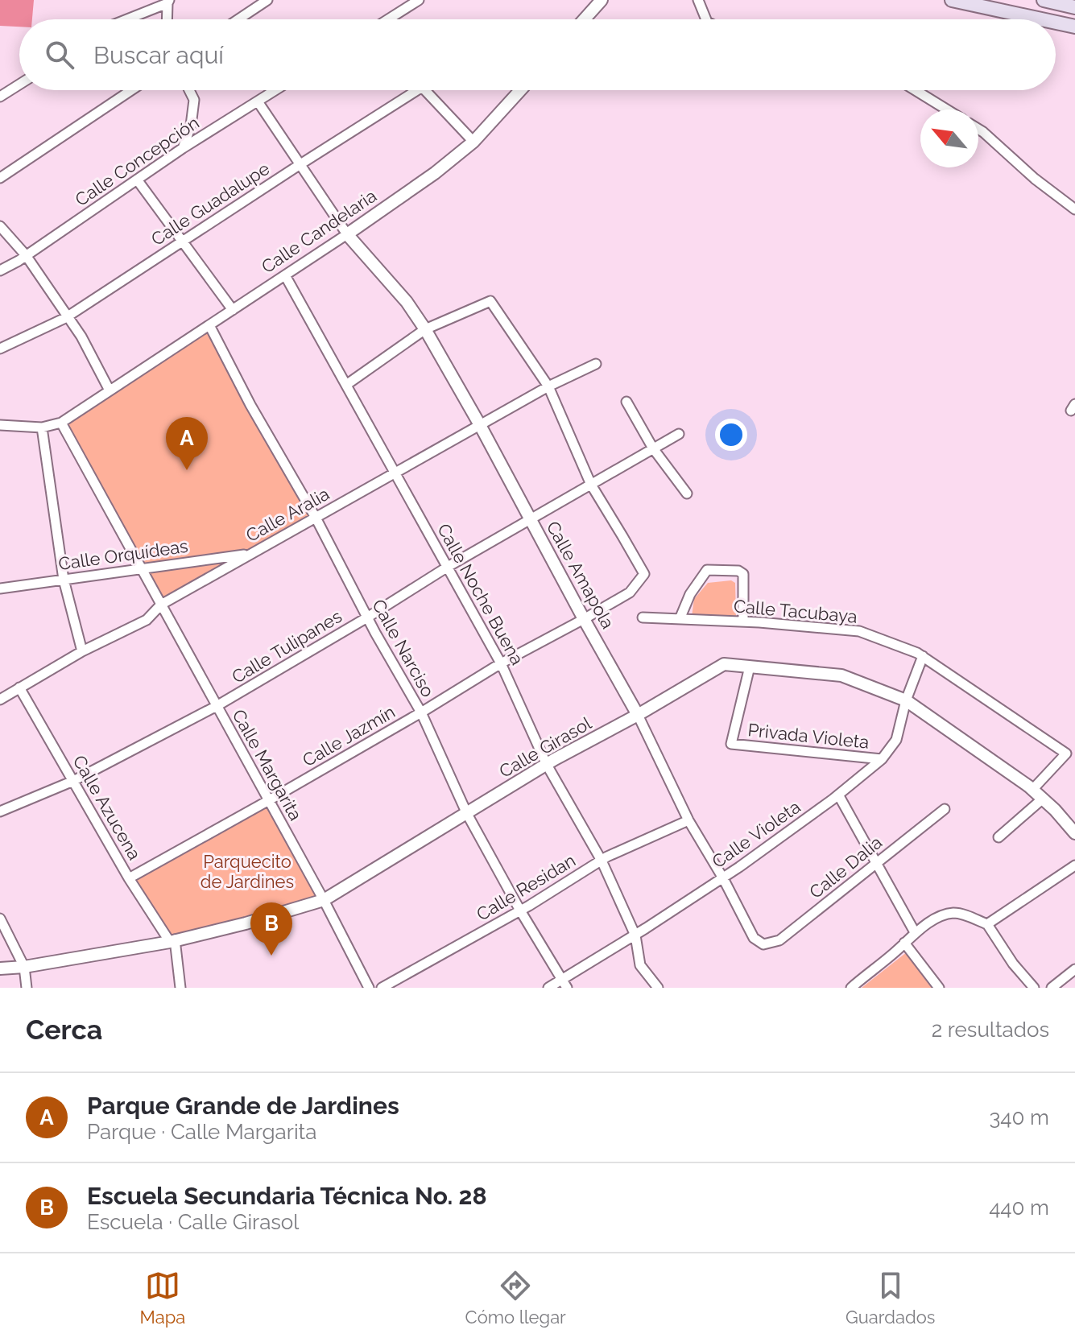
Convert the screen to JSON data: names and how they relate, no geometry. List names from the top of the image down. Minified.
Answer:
{"streets":{"street":["Calle Concepción","Calle Guadalupe","Calle Candelaria","Calle Aralia","Calle Orquídeas","Calle Amapola","Calle Noche Buena","Calle Tacubaya","Calle Tulipanes","Calle Narciso","Calle Jazmín","Privada Violeta","Calle Girasol","Calle Margarita","Calle Azucena","Calle Violeta","Calle Dalia","Calle Residan"]},"crossings":[["Calle Candelaria","Calle Amapola"],["Calle Candelaria","Calle Noche Buena"],["Calle Candelaria","Calle Narciso"],["Calle Candelaria","Calle Margarita"],["Calle Aralia","Calle Orquídeas"],["Calle Aralia","Calle Amapola"],["Calle Aralia","Calle Noche Buena"],["Calle Aralia","Calle Narciso"],["Calle Aralia","Calle Margarita"],["Calle Aralia","Calle Azucena"],["Calle Orquídeas","Calle Margarita"],["Calle Amapola","Calle Tulipanes"],["Calle Amapola","Calle Jazmín"],["Calle Amapola","Calle Girasol"],["Calle Amapola","Calle Violeta"],["Calle Amapola","Calle Dalia"],["Calle Amapola","Calle Residan"],["Calle Noche Buena","Calle Tulipanes"],["Calle Noche Buena","Calle Jazmín"],["Calle Noche Buena","Calle Girasol"],["Calle Noche Buena","Calle Violeta"],["Calle Noche Buena","Calle Residan"],["Calle Tacubaya","Calle Girasol"],["Calle Tacubaya","Calle Violeta"],["Calle Tulipanes","Calle Narciso"],["Calle Tulipanes","Calle Jazmín"],["Calle Tulipanes","Calle Margarita"],["Calle Tulipanes","Calle Azucena"],["Calle Narciso","Calle Jazmín"],["Calle Narciso","Calle Girasol"],["Calle Narciso","Calle Violeta"],["Calle Narciso","Calle Residan"],["Calle Jazmín","Calle Margarita"],["Calle Jazmín","Calle Azucena"],["Privada Violeta","Calle Girasol"],["Privada Violeta","Calle Violeta"],["Calle Girasol","Calle Margarita"],["Calle Girasol","Calle Azucena"],["Calle Girasol","Calle Violeta"]],"parks":["Parquecito de Jardines"],"north":"top left","page":{"search":"Buscar aquí","pins":["A","B"],"heading":["Cerca","2 resultados"],"list":[{"mark":"A","name":"Parque Grande de Jardines","note":"Parque · Calle Margarita","value":"340 m"},{"mark":"B","name":"Escuela Secundaria Técnica No. 28","note":"Escuela · Calle Girasol","value":"440 m"}],"nav":["Mapa","Cómo llegar","Guardados"]}}
